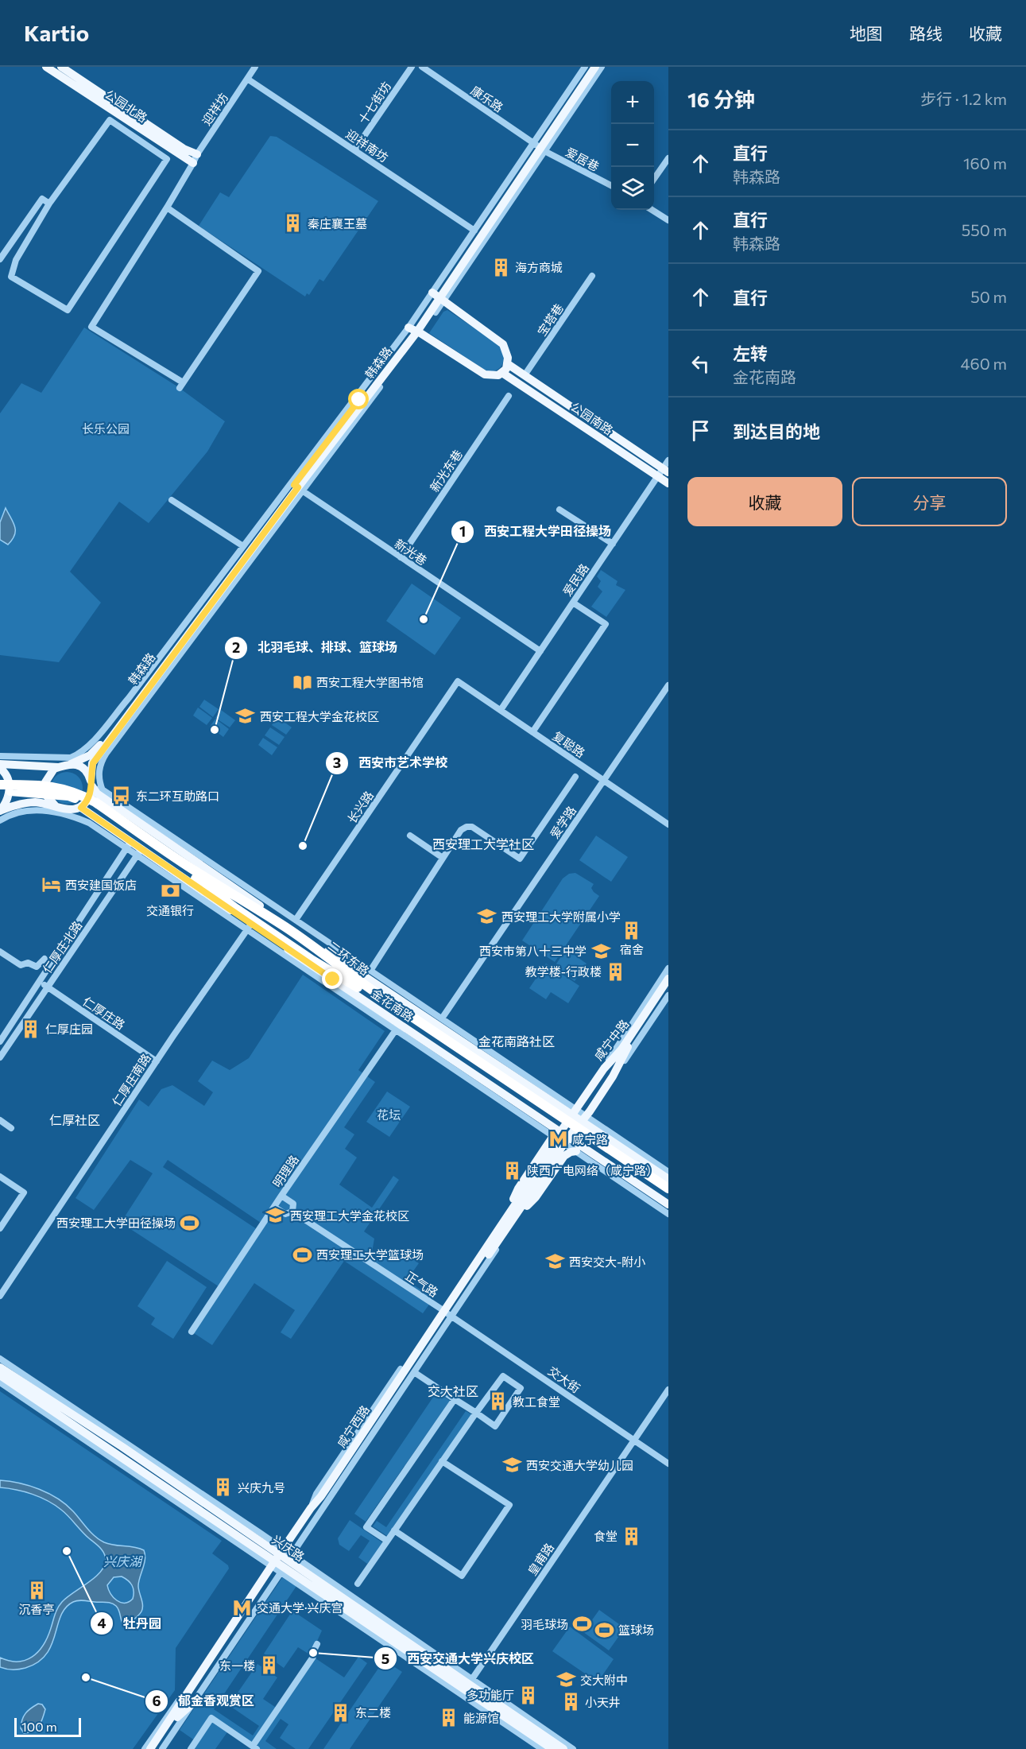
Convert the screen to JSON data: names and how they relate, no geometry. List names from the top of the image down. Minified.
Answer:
{"streets":{"highway":["二环东路"],"main road":["公园北路","韩森路","公园南路","金花南路","咸宁中路","咸宁西路","兴庆路"],"street":["康乐路","十七街坊","迎祥坊","迎祥南坊","爱居巷","宝塔巷","新光东巷","新光巷","爱民路","复聪路","长兴路","爱学路","仁厚庄北路","仁厚庄路","仁厚庄南路","明理路","正气路","交大街","皇甫路"]},"crossings":[["康乐路","爱居巷"],["康乐路","韩森路"],["十七街坊","迎祥南坊"],["公园北路","迎祥坊"],["迎祥坊","迎祥南坊"],["爱居巷","韩森路"],["宝塔巷","公园南路"],["韩森路","新光巷"],["韩森路","金花南路"],["公园南路","爱民路"],["新光东巷","新光巷"],["新光巷","爱民路"],["爱民路","复聪路"],["复聪路","长兴路"],["复聪路","爱学路"],["仁厚庄北路","金花南路"],["仁厚庄北路","仁厚庄路"],["二环东路","金花南路"],["二环东路","明理路"],["金花南路","咸宁中路"],["金花南路","仁厚庄南路"],["金花南路","明理路"],["金花南路","咸宁西路"],["仁厚庄路","仁厚庄南路"],["咸宁中路","咸宁西路"],["正气路","交大街"],["正气路","咸宁西路"],["交大街","咸宁西路"],["交大街","皇甫路"],["咸宁西路","兴庆路"],["兴庆路","皇甫路"]],"districts":["西安理工大学社区","金花南路社区","仁厚社区","交大社区"],"water":["兴庆湖"],"parks":["长乐公园","花坛"],"places":{"building":["秦庄襄王墓","海方商城","宿舍","教学楼-行政楼","仁厚庄园","陕西广电网络（咸宁路）","教工食堂","兴庆九号","食堂","沉香亭","东一楼","多功能厅","小天井","东二楼","能源馆"],"other":["西安工程大学田径操场","北羽毛球、排球、篮球场","西安市艺术学校","牡丹园","西安交通大学兴庆校区","郁金香观赏区"],"library":["西安工程大学图书馆"],"school or university":["西安工程大学金花校区","西安理工大学附属小学","西安市第八十三中学","西安理工大学金花校区","西安交大-附小","西安交通大学幼儿园","交大附中"],"bus stop":["东二环互助路口"],"hotel":["西安建国饭店"],"bank":["交通银行"],"metro station":["咸宁路","交通大学·兴庆宫"],"sports":["西安理工大学田径操场","西安理工大学篮球场","羽毛球场","篮球场"]},"scale_bar":"100 m","page":{"header":"Kartio","nav":["地图","路线","收藏"],"heading":["16 分钟","步行 · 1.2 km"],"map_buttons":["+","−"],"list":[["直行","韩森路","160 m"],["直行","韩森路","550 m"],["直行","50 m"],["左转","金花南路","460 m"],"到达目的地"],"buttons":["收藏","分享"],"scale":"100 m"}}
